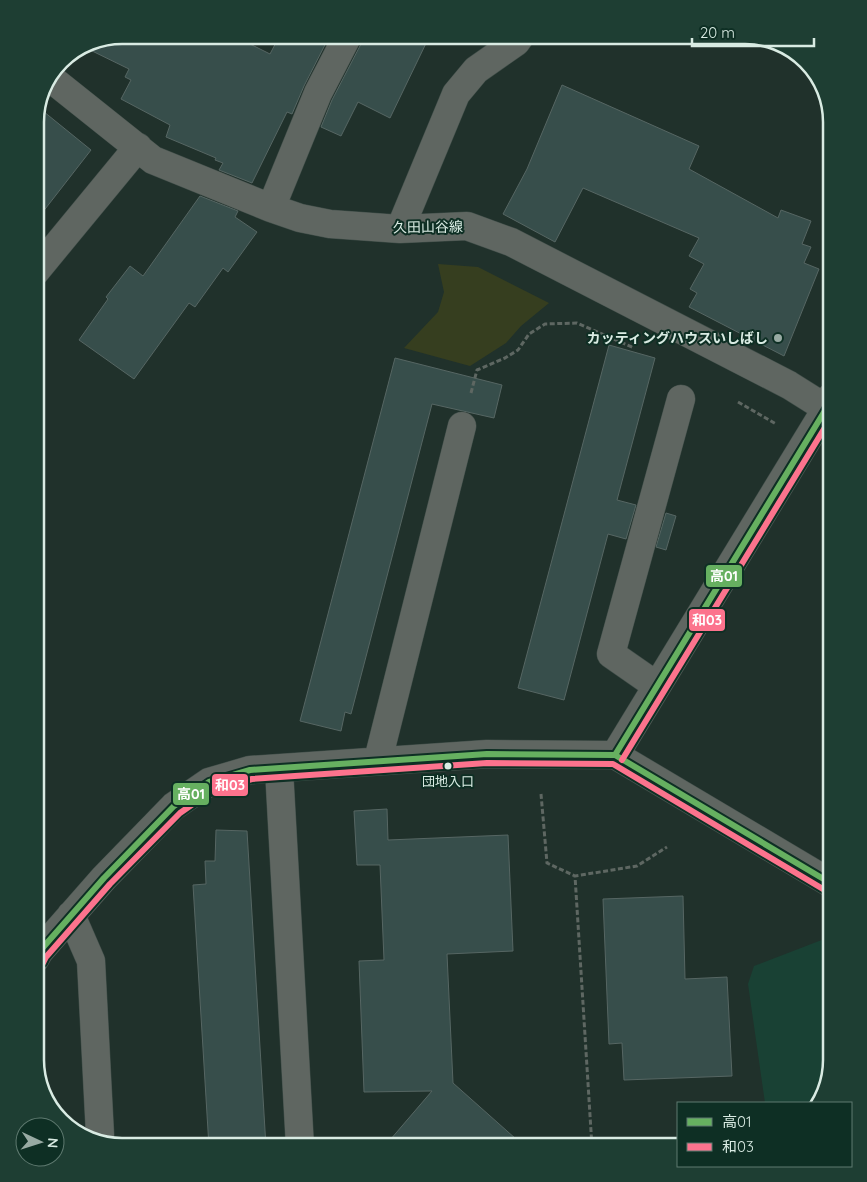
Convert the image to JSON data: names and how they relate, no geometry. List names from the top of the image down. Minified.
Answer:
{"streets":{"street":["久田山谷線"]},"places":["カッティングハウスいしばし","団地入口"],"lines":["transit line 高01","transit line 和03"],"legend":["高01","和03"],"scale_bar":"20 m","north":"right"}
